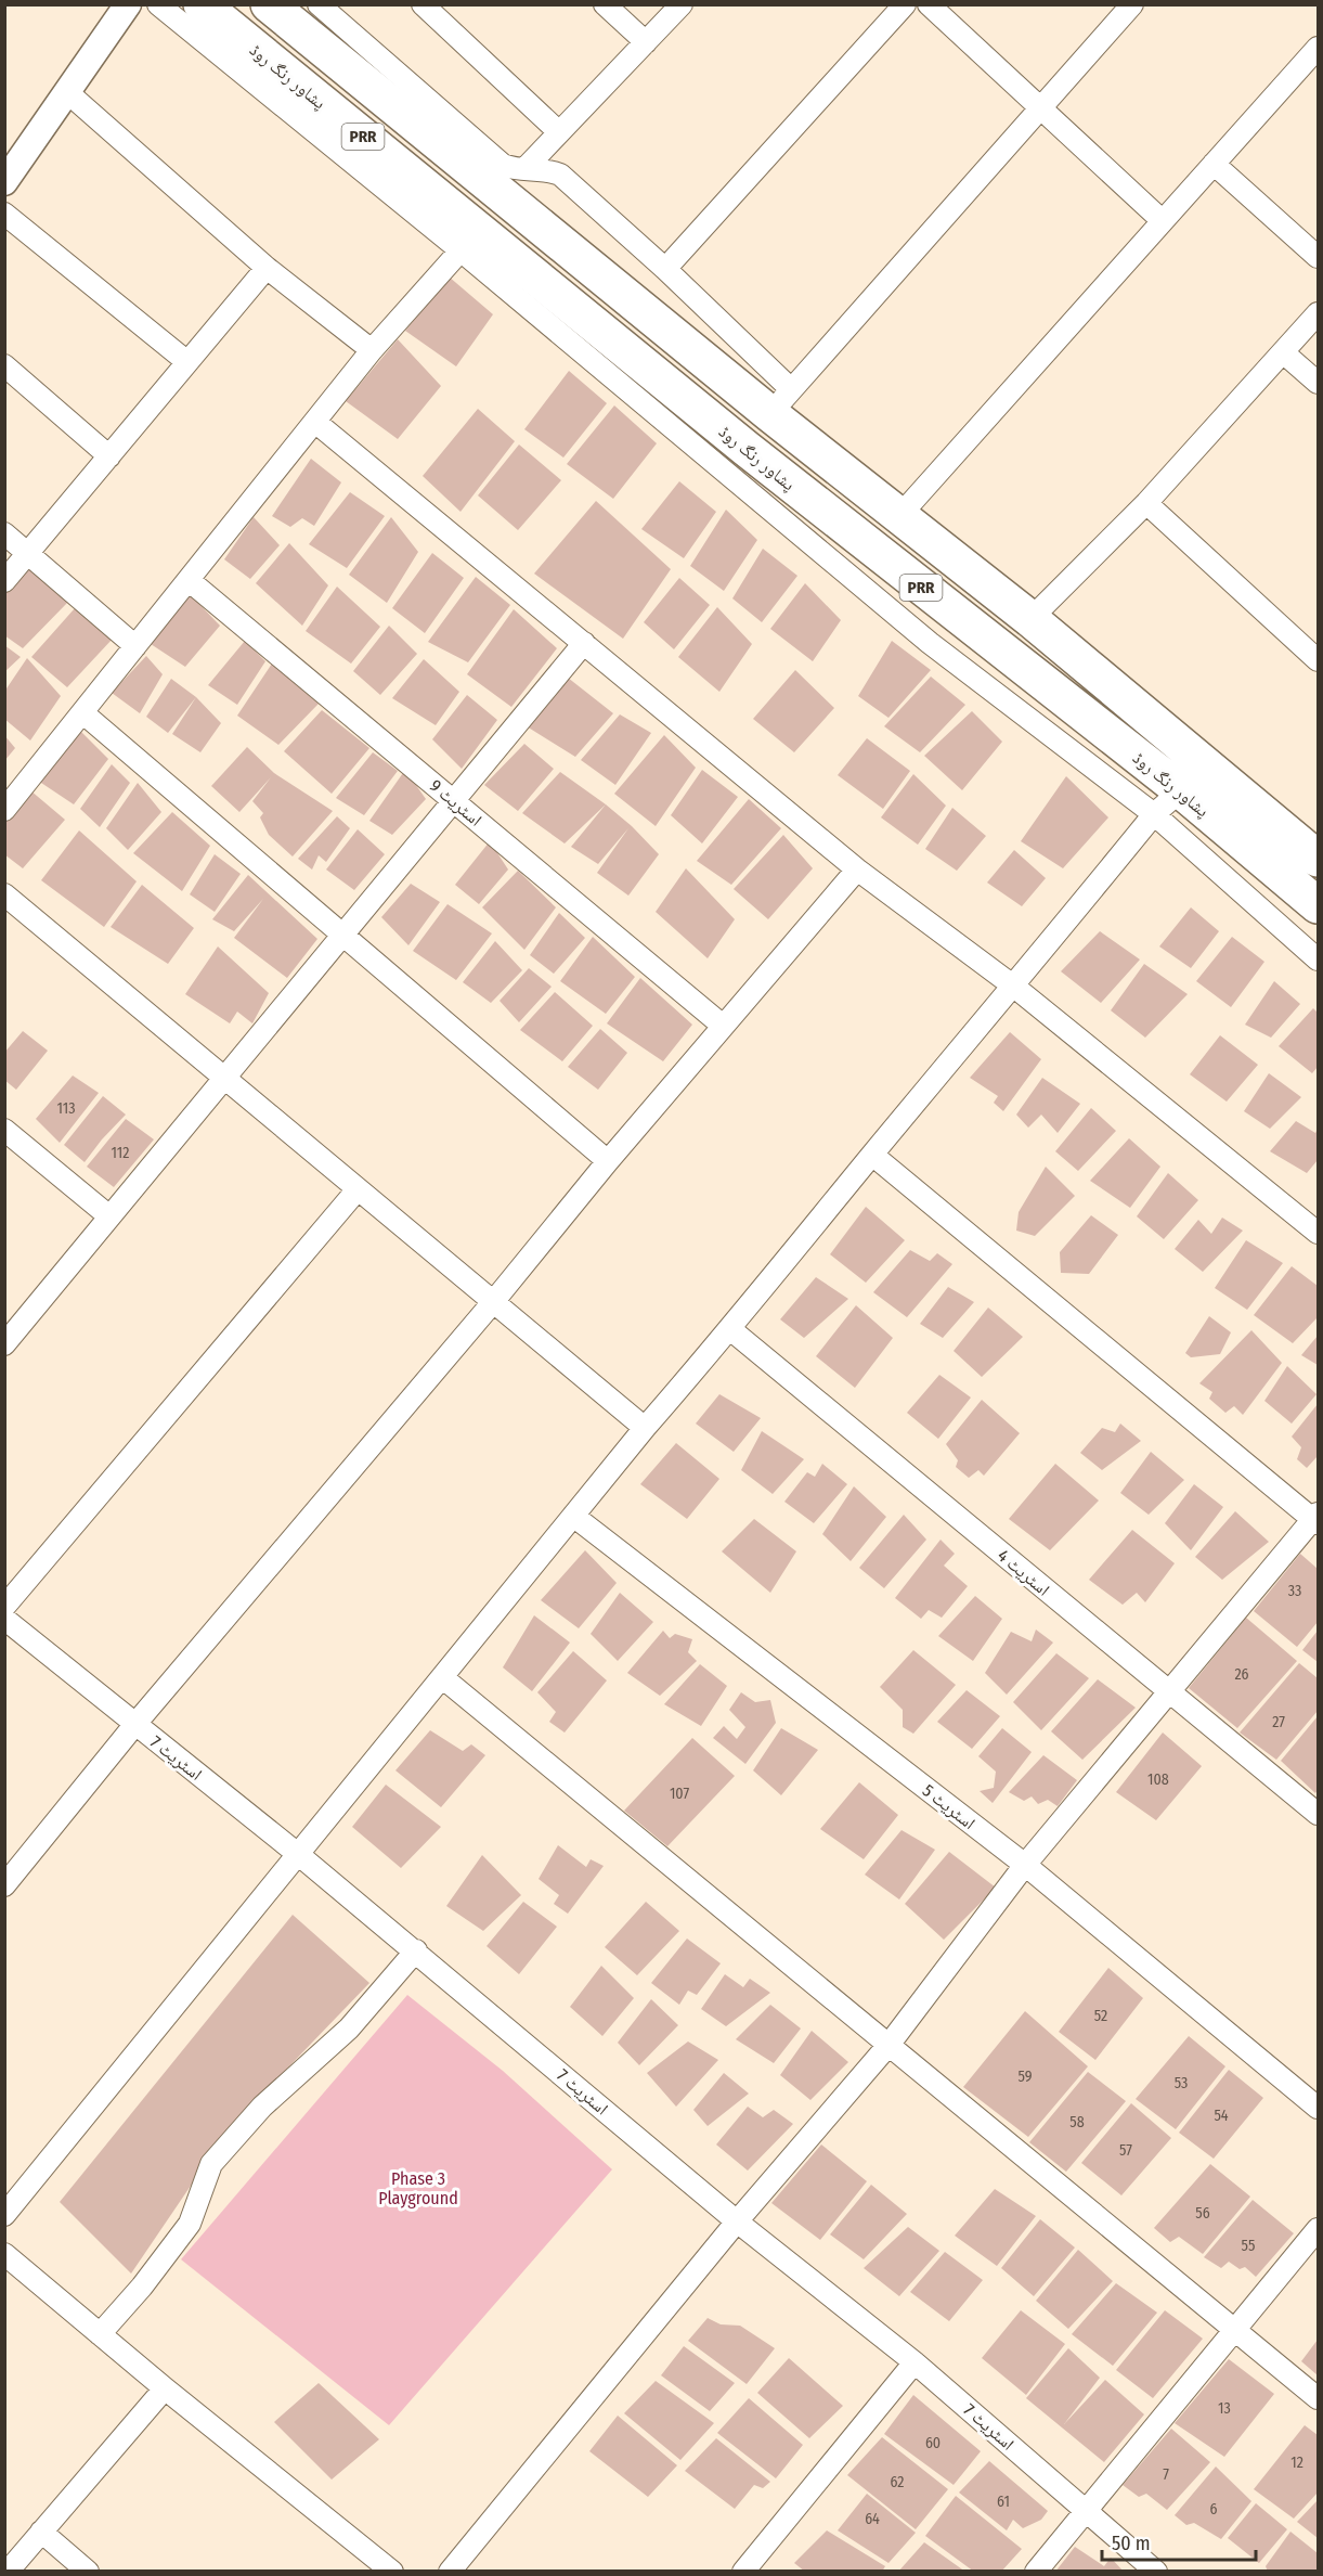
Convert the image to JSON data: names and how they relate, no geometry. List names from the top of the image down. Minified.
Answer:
{"streets":{"highway":["پشاور رنگ روڈ","PRR"],"street":["اسٹریٹ 9","اسٹریٹ 4","اسٹریٹ 7","اسٹریٹ 5"]},"parks":["Phase 3 Playground"],"house_numbers":["113","112","33","26","27","108","107","52","59","53","54","58","57","56","55","13","60","12","7","62","61","6","64"],"scale_bar":"50 m"}
